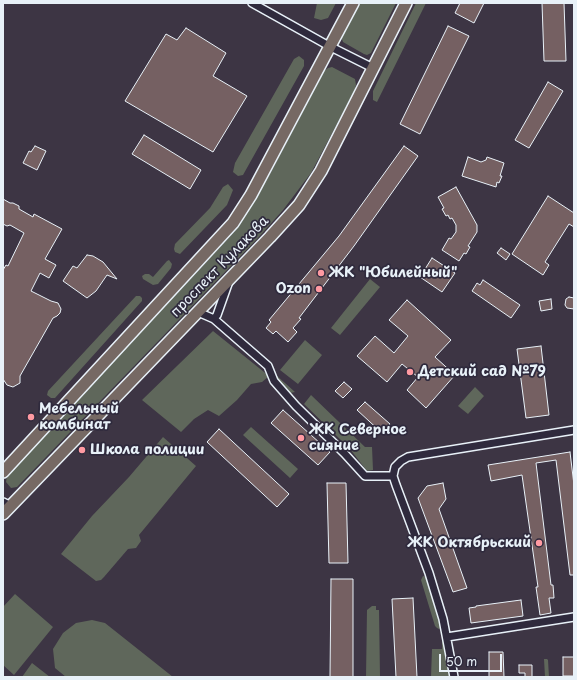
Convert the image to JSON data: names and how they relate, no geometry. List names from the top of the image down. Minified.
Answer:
{"streets":{"main road":["проспект Кулакова"]},"places":["ЖК \"Юбилейный\"","Ozon","Детский сад №79","Мебельный комбинат","ЖК Северное сияние","Школа полиции","ЖК Октябрьский"],"scale_bar":"50 m"}
